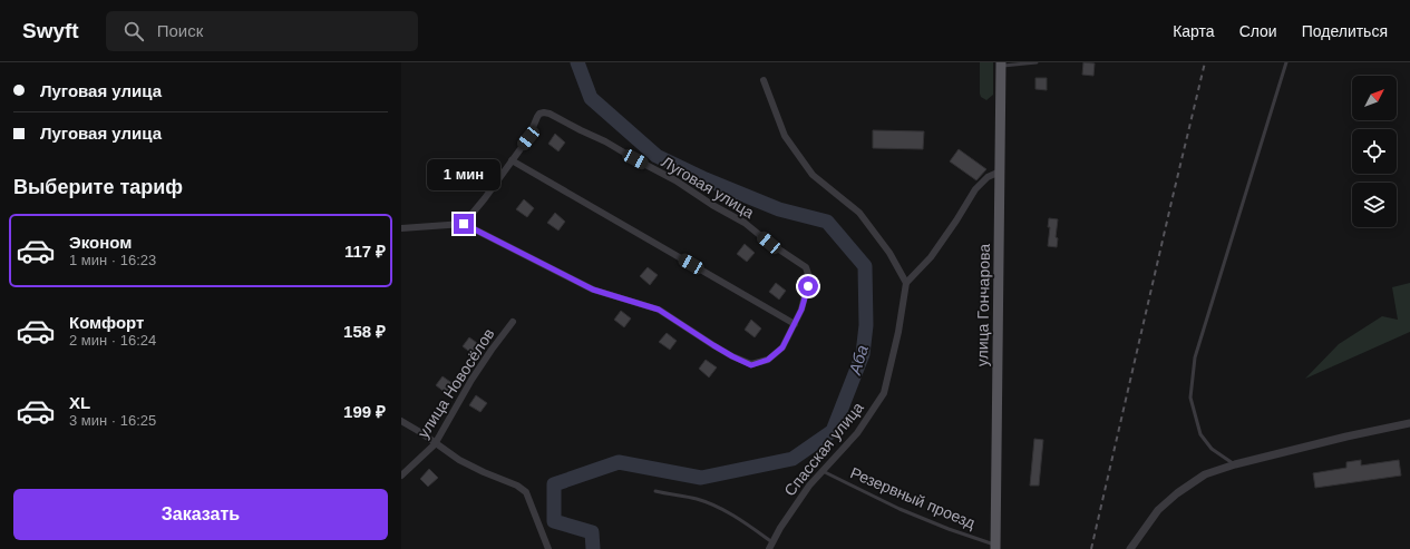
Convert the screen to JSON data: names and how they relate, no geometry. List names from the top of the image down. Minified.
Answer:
{"streets":{"main road":["улица Гончарова"],"street":["Луговая улица","улица Новосёлов","Спасская улица"],"lane":["Резервный проезд"]},"crossings":[["улица Гончарова","Резервный проезд"],["Спасская улица","Резервный проезд"]],"water":["Аба"],"north":"top right","page":{"header":"Swyft","search":"Поиск","nav":["Карта","Слои","Поделиться"],"banner":["Луговая улица","Луговая улица"],"bubble":"1 мин","heading":"Выберите тариф","list":[{"name":"Эконом","note":"1 мин · 16:23","value":"117 ₽"},{"name":"Комфорт","note":"2 мин · 16:24","value":"158 ₽"},{"name":"XL","note":"3 мин · 16:25","value":"199 ₽"}],"buttons":"Заказать"}}
